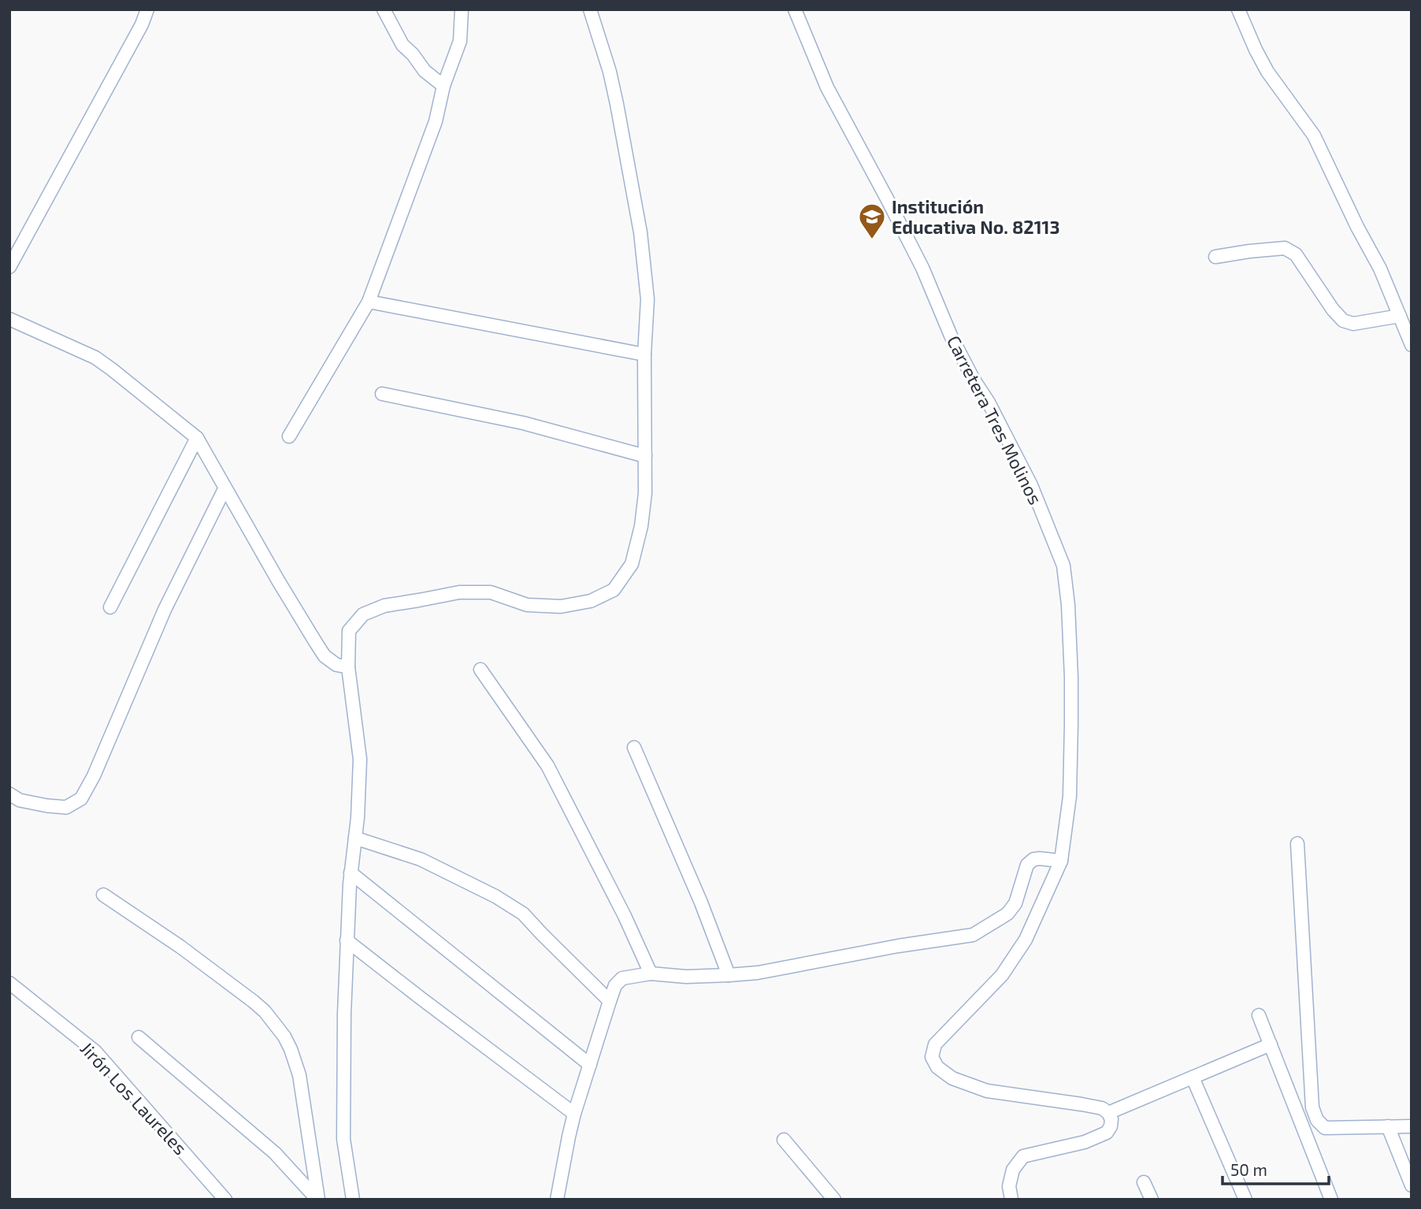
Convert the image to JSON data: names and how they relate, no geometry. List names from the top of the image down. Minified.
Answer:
{"streets":{"street":["Carretera Tres Molinos","Jirón Los Laureles"]},"places":{"school or university":["Institución Educativa No. 82113"]},"scale_bar":"50 m"}
